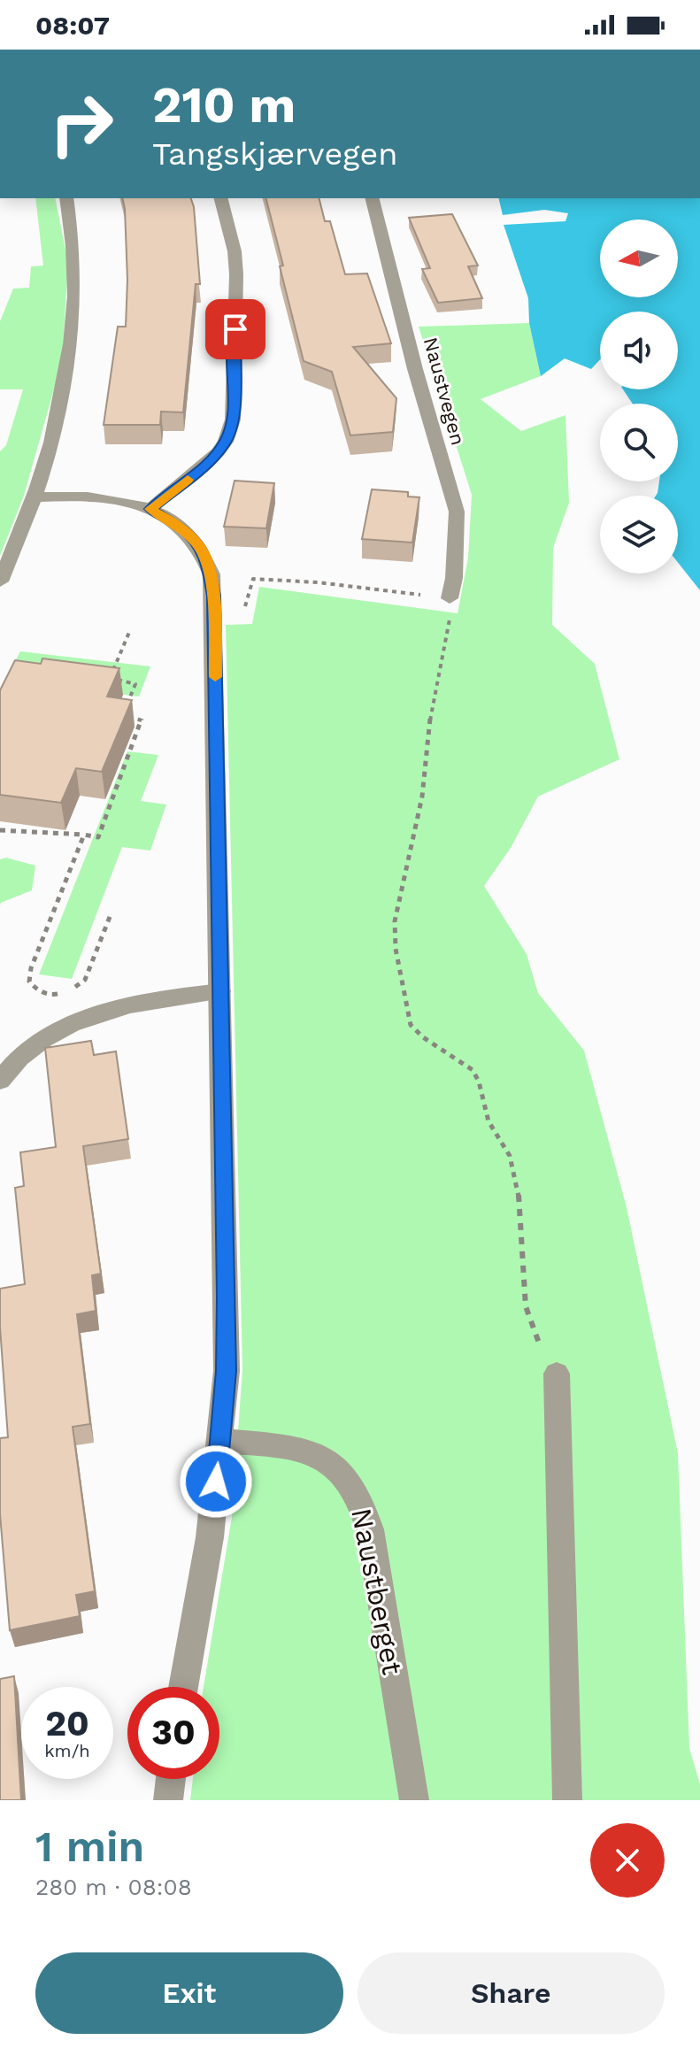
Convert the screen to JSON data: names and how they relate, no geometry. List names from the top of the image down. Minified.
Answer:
{"streets":{"street":["Naustvegen","Naustberget"]},"north":"left","page":{"status":"08:07","turn":["210 m","Tangskjærvegen"],"speed":"20 km/h","limit":"30","heading":["1 min","280 m · 08:08"],"buttons":["Exit","Share"]}}
